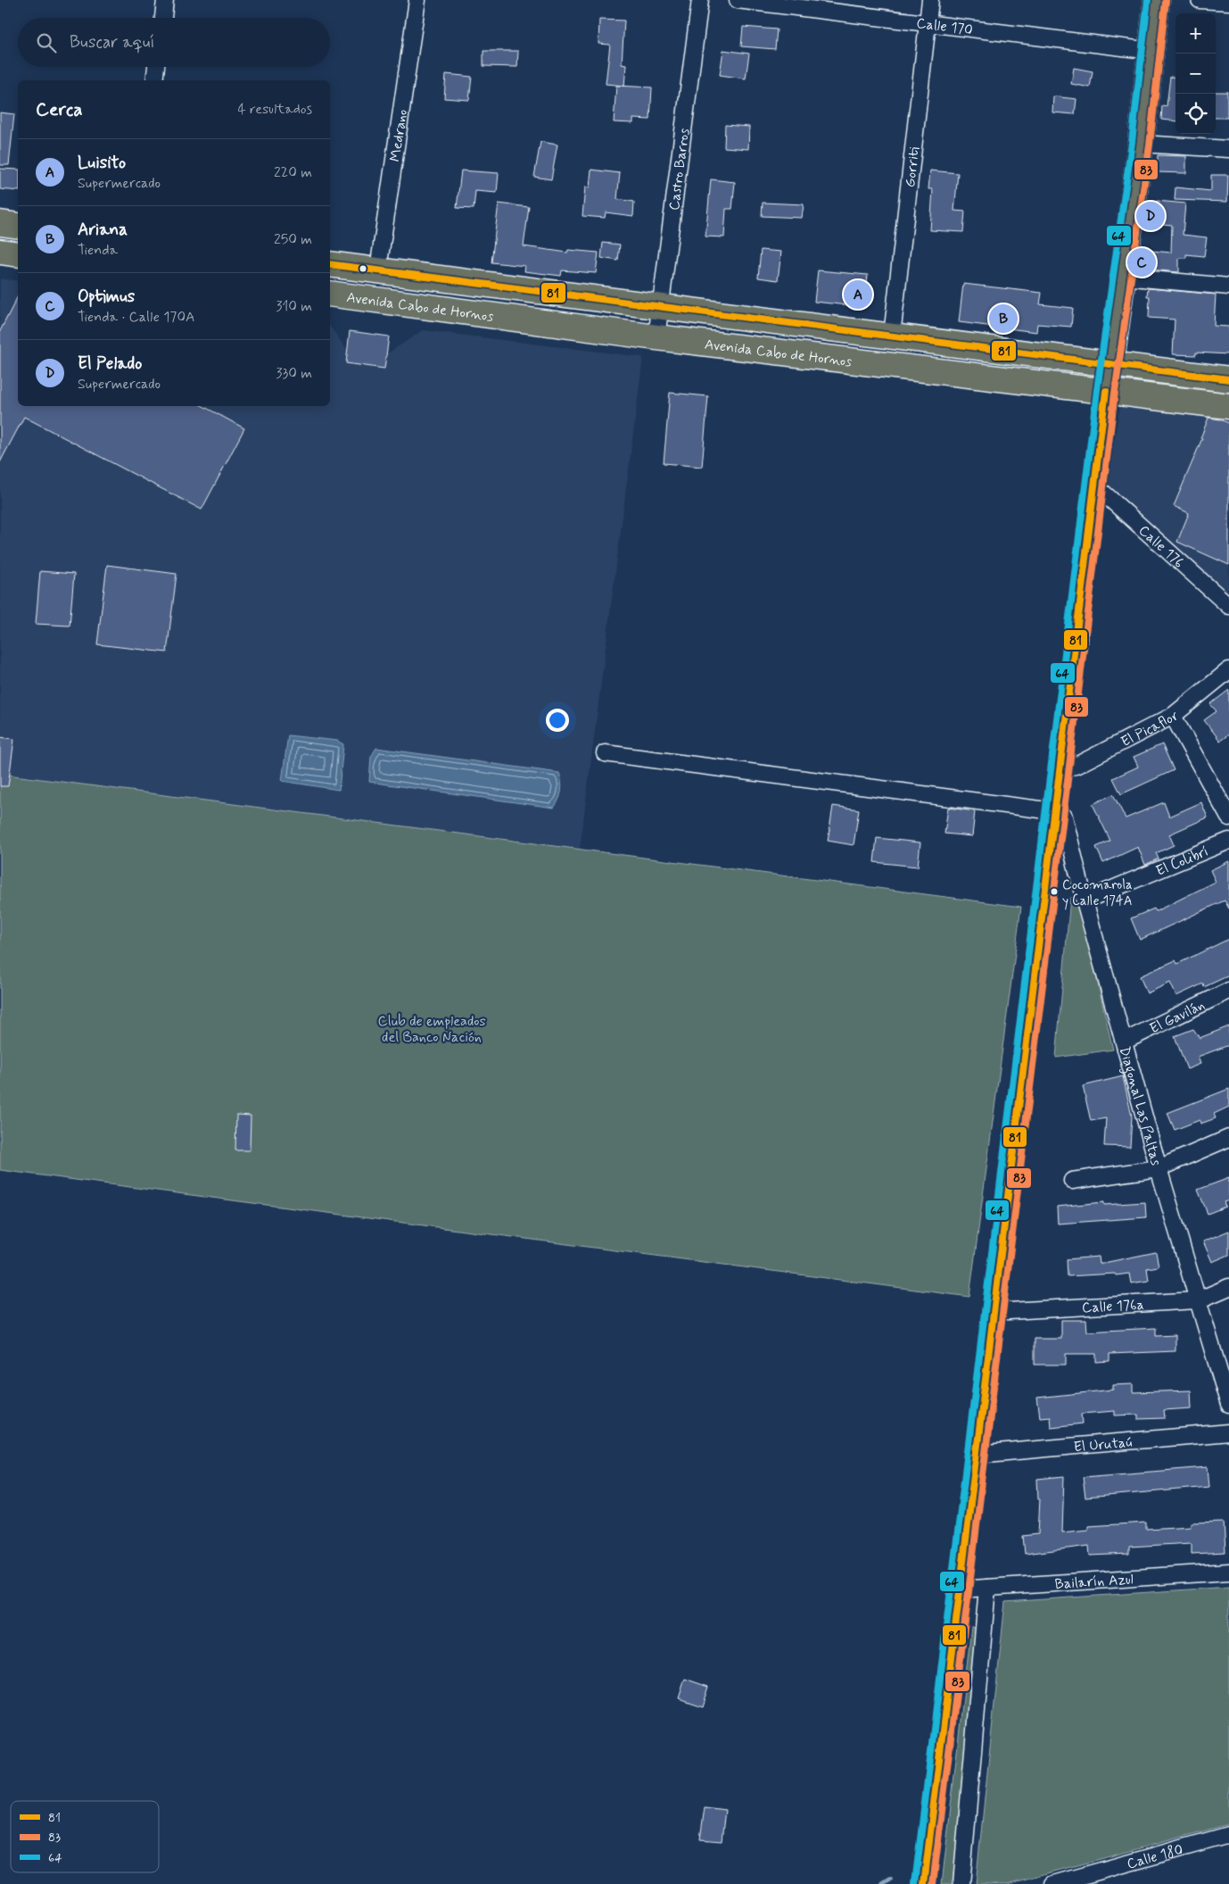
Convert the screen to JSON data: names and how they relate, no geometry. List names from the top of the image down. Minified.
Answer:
{"streets":{"main road":["Avenida Cabo de Hornos"],"street":["Calle 170","Medrano","Gorriti","Castro Barros","Calle 176","El Picaflor","El Colibrí","El Gavilán","Diagonal Las Paltas","Calle 176a","El Urutaú","Bailarín Azul","Calle 180"]},"crossings":[["Calle 170","Gorriti"],["Medrano","Avenida Cabo de Hornos"],["Gorriti","Avenida Cabo de Hornos"],["Castro Barros","Avenida Cabo de Hornos"],["El Colibrí","Diagonal Las Paltas"],["El Gavilán","Diagonal Las Paltas"],["Diagonal Las Paltas","Calle 176a"]],"parks":["Club de empleados del Banco Nación"],"places":["Cocomarola y Calle 174A"],"lines":["transit line 64","transit line 83","transit line 81"],"legend":["81","83","64"],"page":{"map_buttons":["+","−"],"search":"Buscar aquí","heading":["Cerca","4 resultados"],"list":[{"mark":"A","name":"Luisito","note":"Supermercado","value":"220 m"},{"mark":"B","name":"Ariana","note":"Tienda","value":"250 m"},{"mark":"C","name":"Optimus","note":"Tienda · Calle 170A","value":"310 m"},{"mark":"D","name":"El Pelado","note":"Supermercado","value":"330 m"}],"pins":["D","C","A","B"]}}
